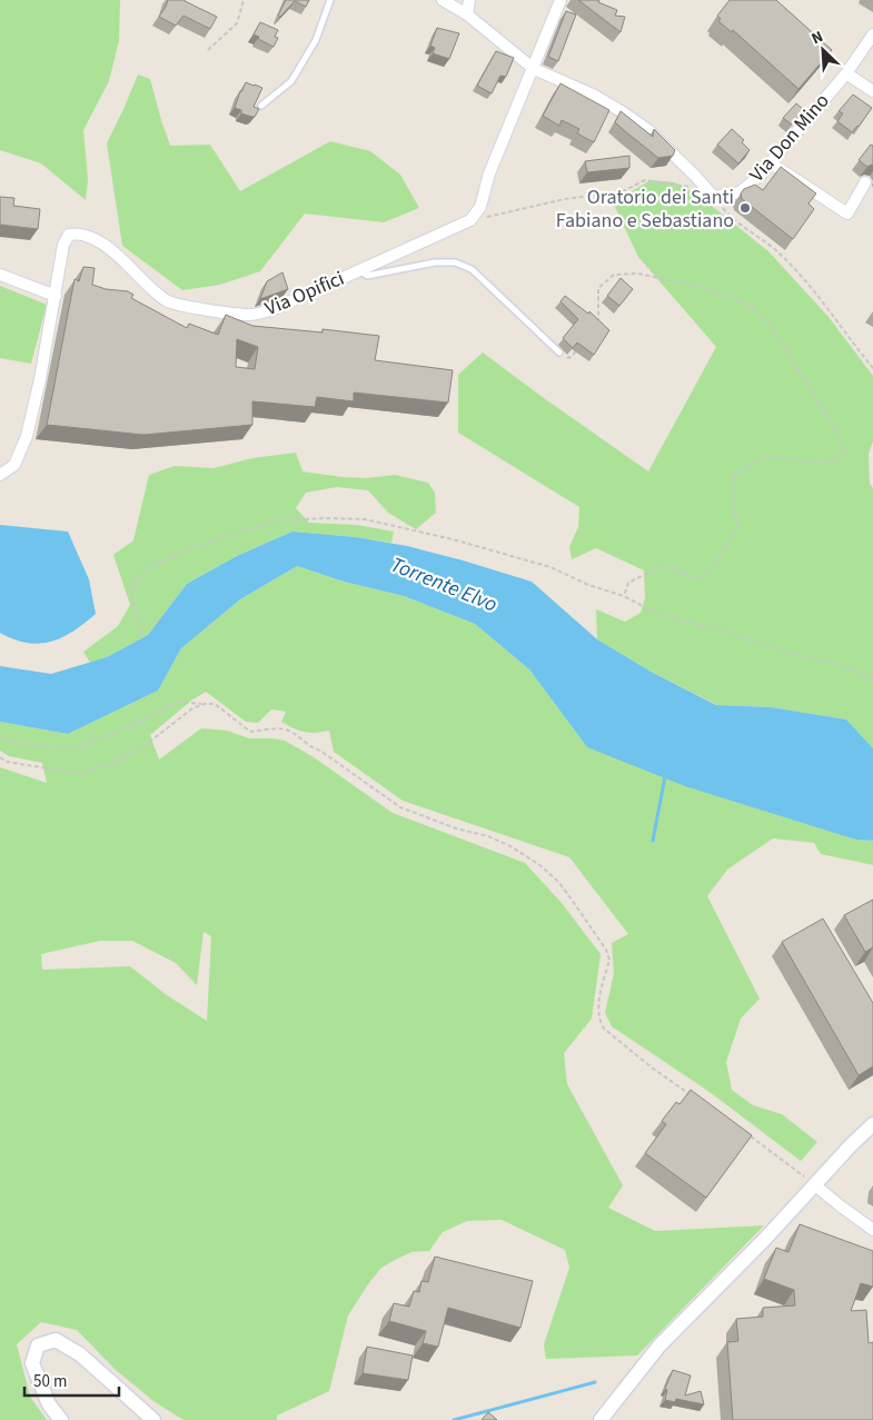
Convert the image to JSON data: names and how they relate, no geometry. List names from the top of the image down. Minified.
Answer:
{"streets":{"street":["Via Don Mino","Via Opifici"]},"water":["Torrente Elvo"],"places":["Oratorio dei Santi Fabiano e Sebastiano"],"scale_bar":"50 m","north":"top left"}
